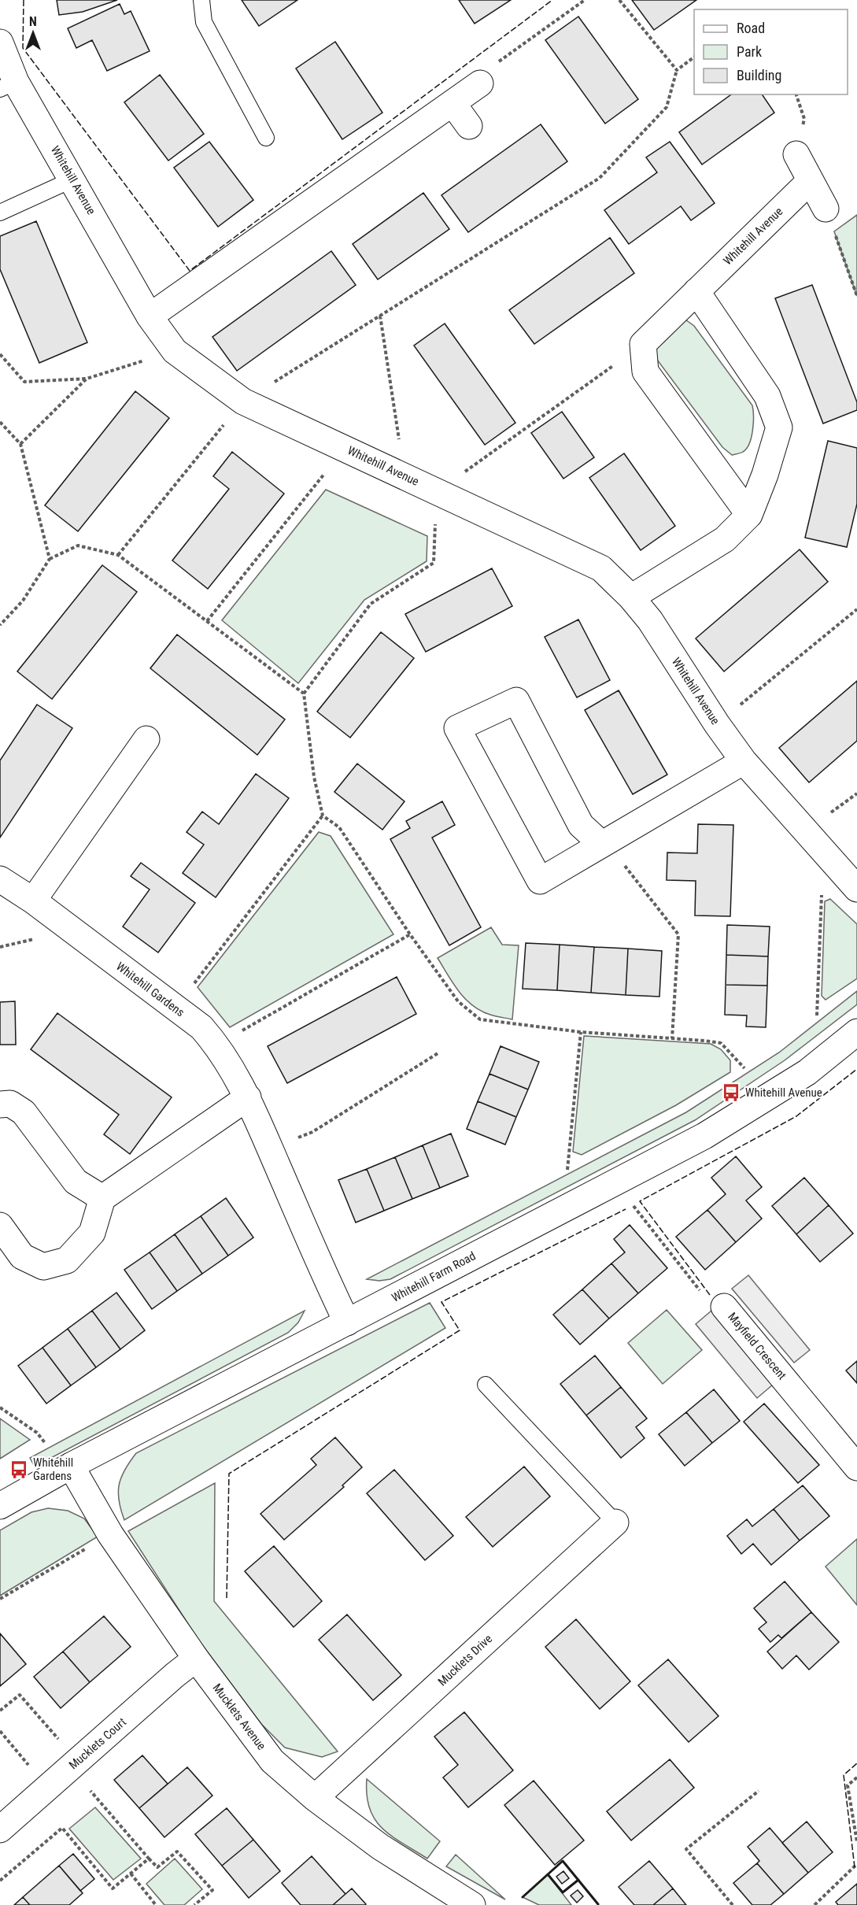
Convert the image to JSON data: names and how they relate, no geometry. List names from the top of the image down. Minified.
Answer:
{"streets":{"street":["Whitehill Avenue","Whitehill Gardens","Whitehill Farm Road","Mayfield Crescent","Mucklets Drive","Mucklets Avenue","Mucklets Court"]},"crossings":[["Whitehill Gardens","Whitehill Farm Road"],["Whitehill Farm Road","Mayfield Crescent"],["Whitehill Farm Road","Mucklets Avenue"],["Mucklets Drive","Mucklets Avenue"],["Mucklets Avenue","Mucklets Court"]],"places":{"bus stop":["Whitehill Avenue","Whitehill Gardens"]},"legend":["Road","Park","Building"],"north":"top"}
